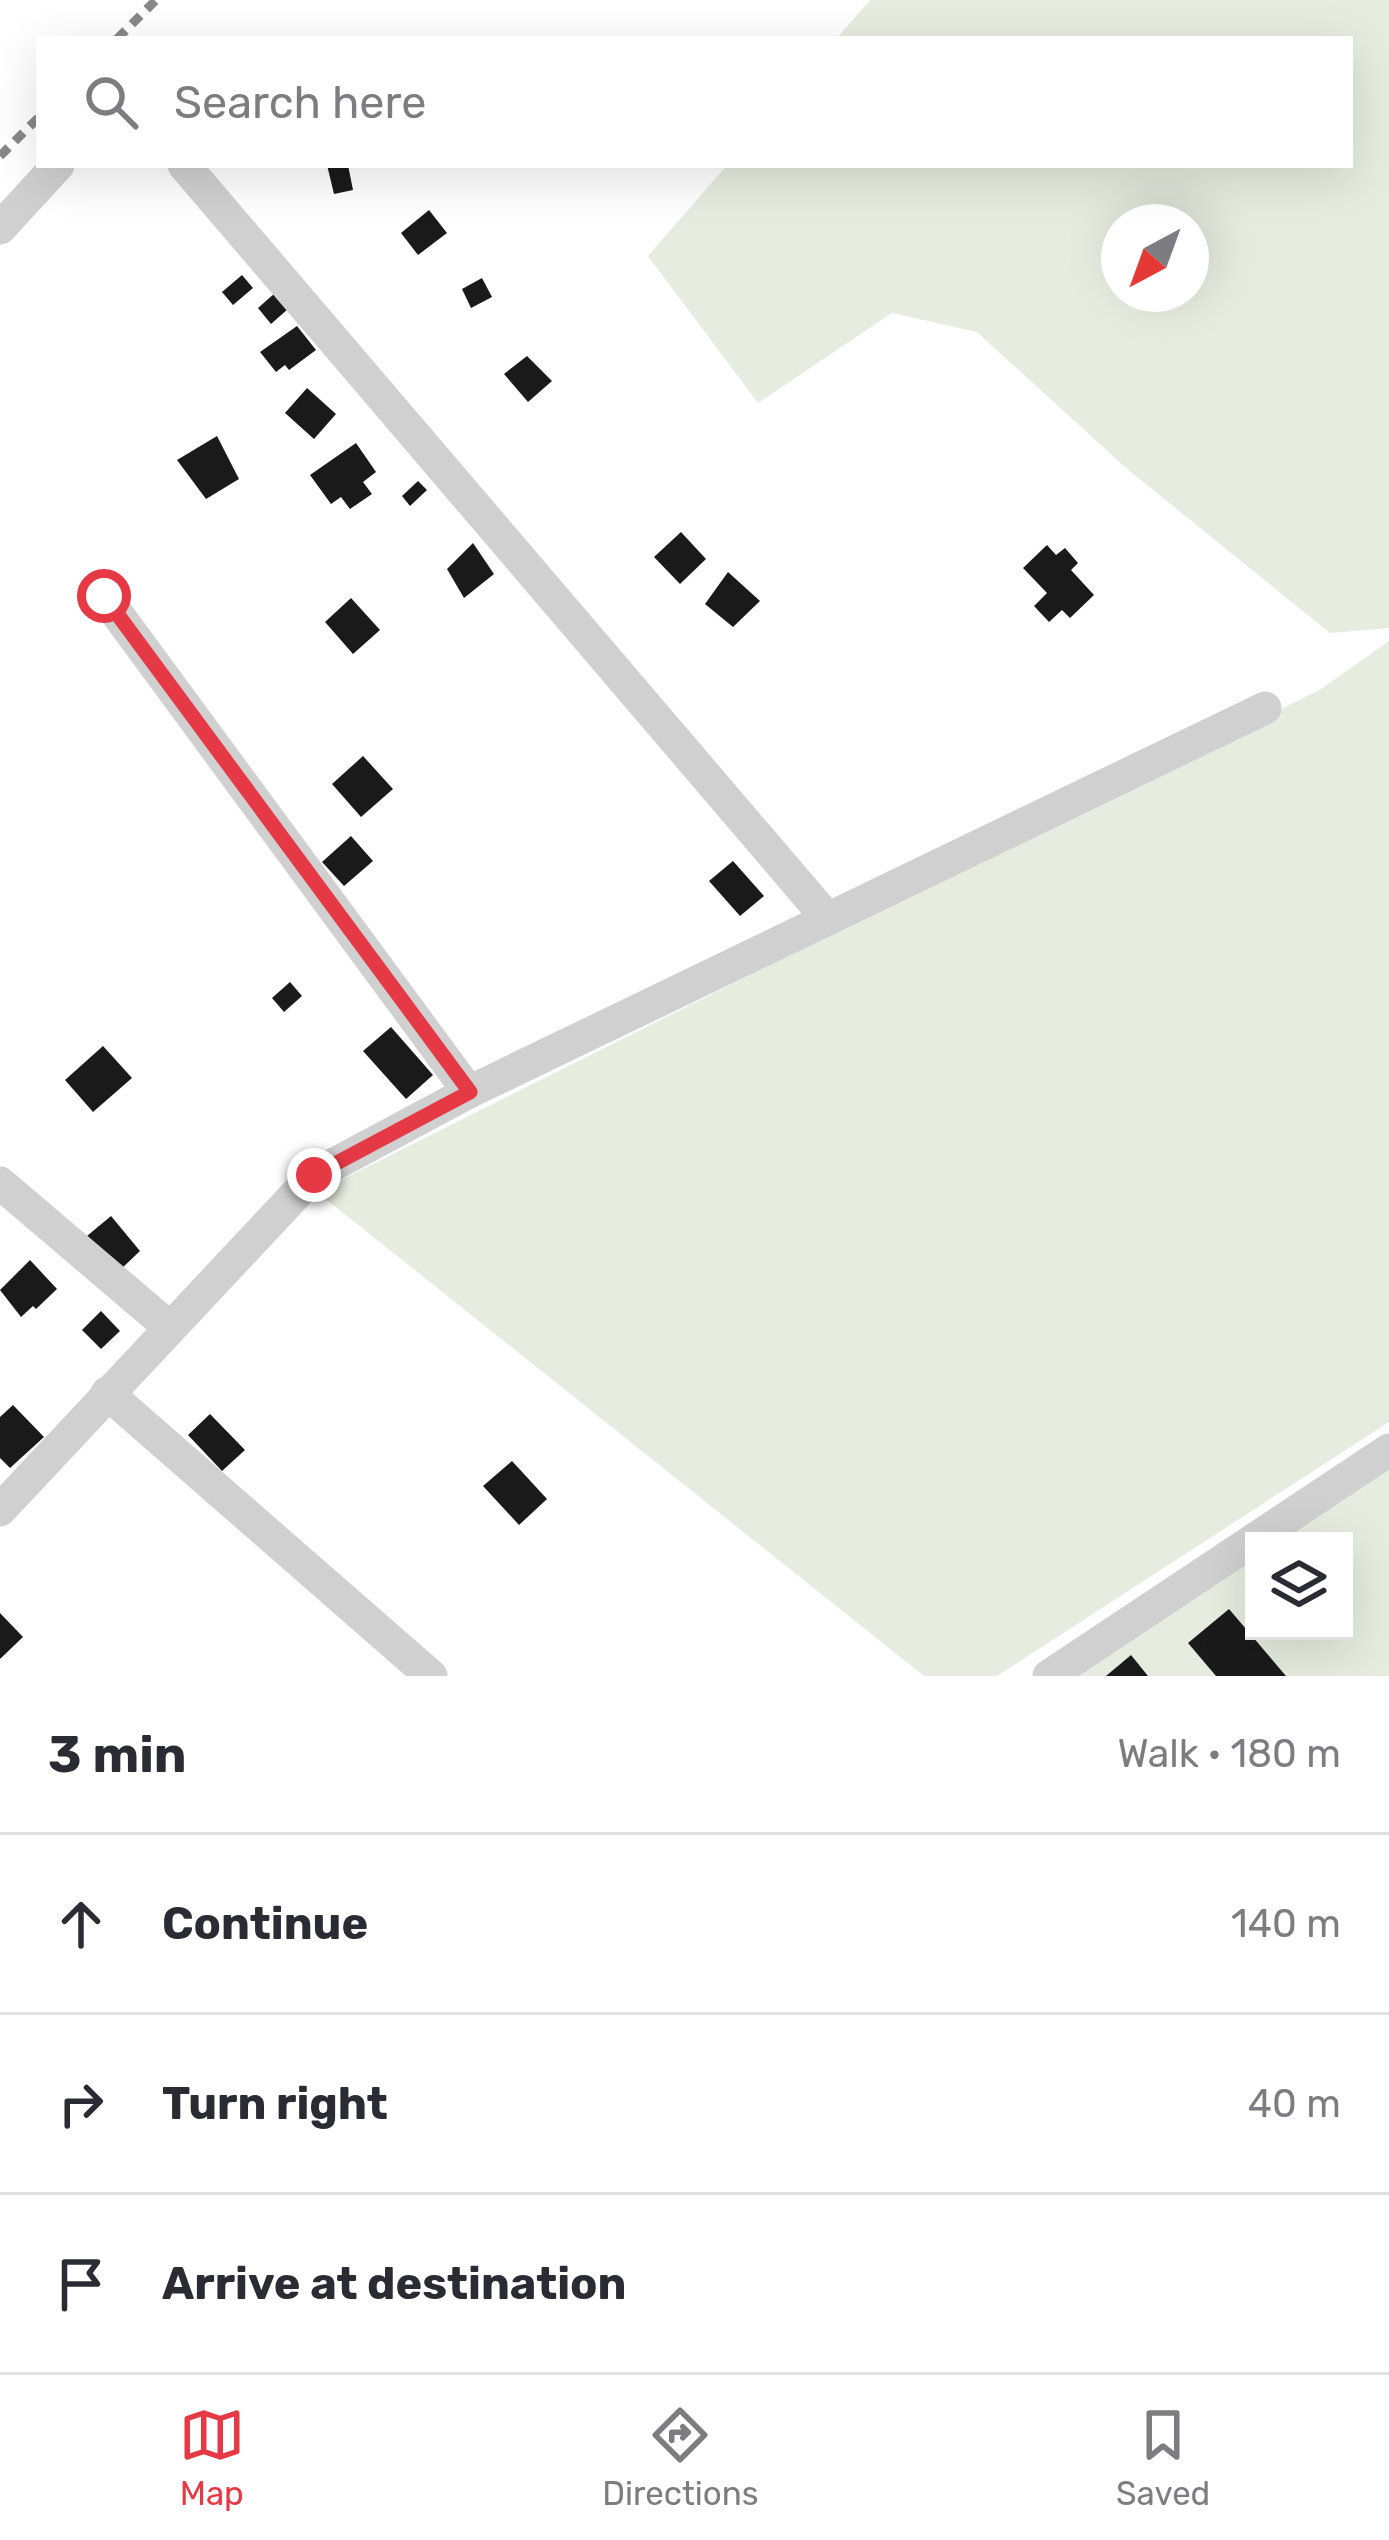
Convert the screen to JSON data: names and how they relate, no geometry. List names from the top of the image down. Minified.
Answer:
{"north":"bottom left","page":{"search":"Search here","heading":["3 min","Walk · 180 m"],"list":[["Continue","140 m"],["Turn right","40 m"],"Arrive at destination"],"nav":["Map","Directions","Saved"]}}
